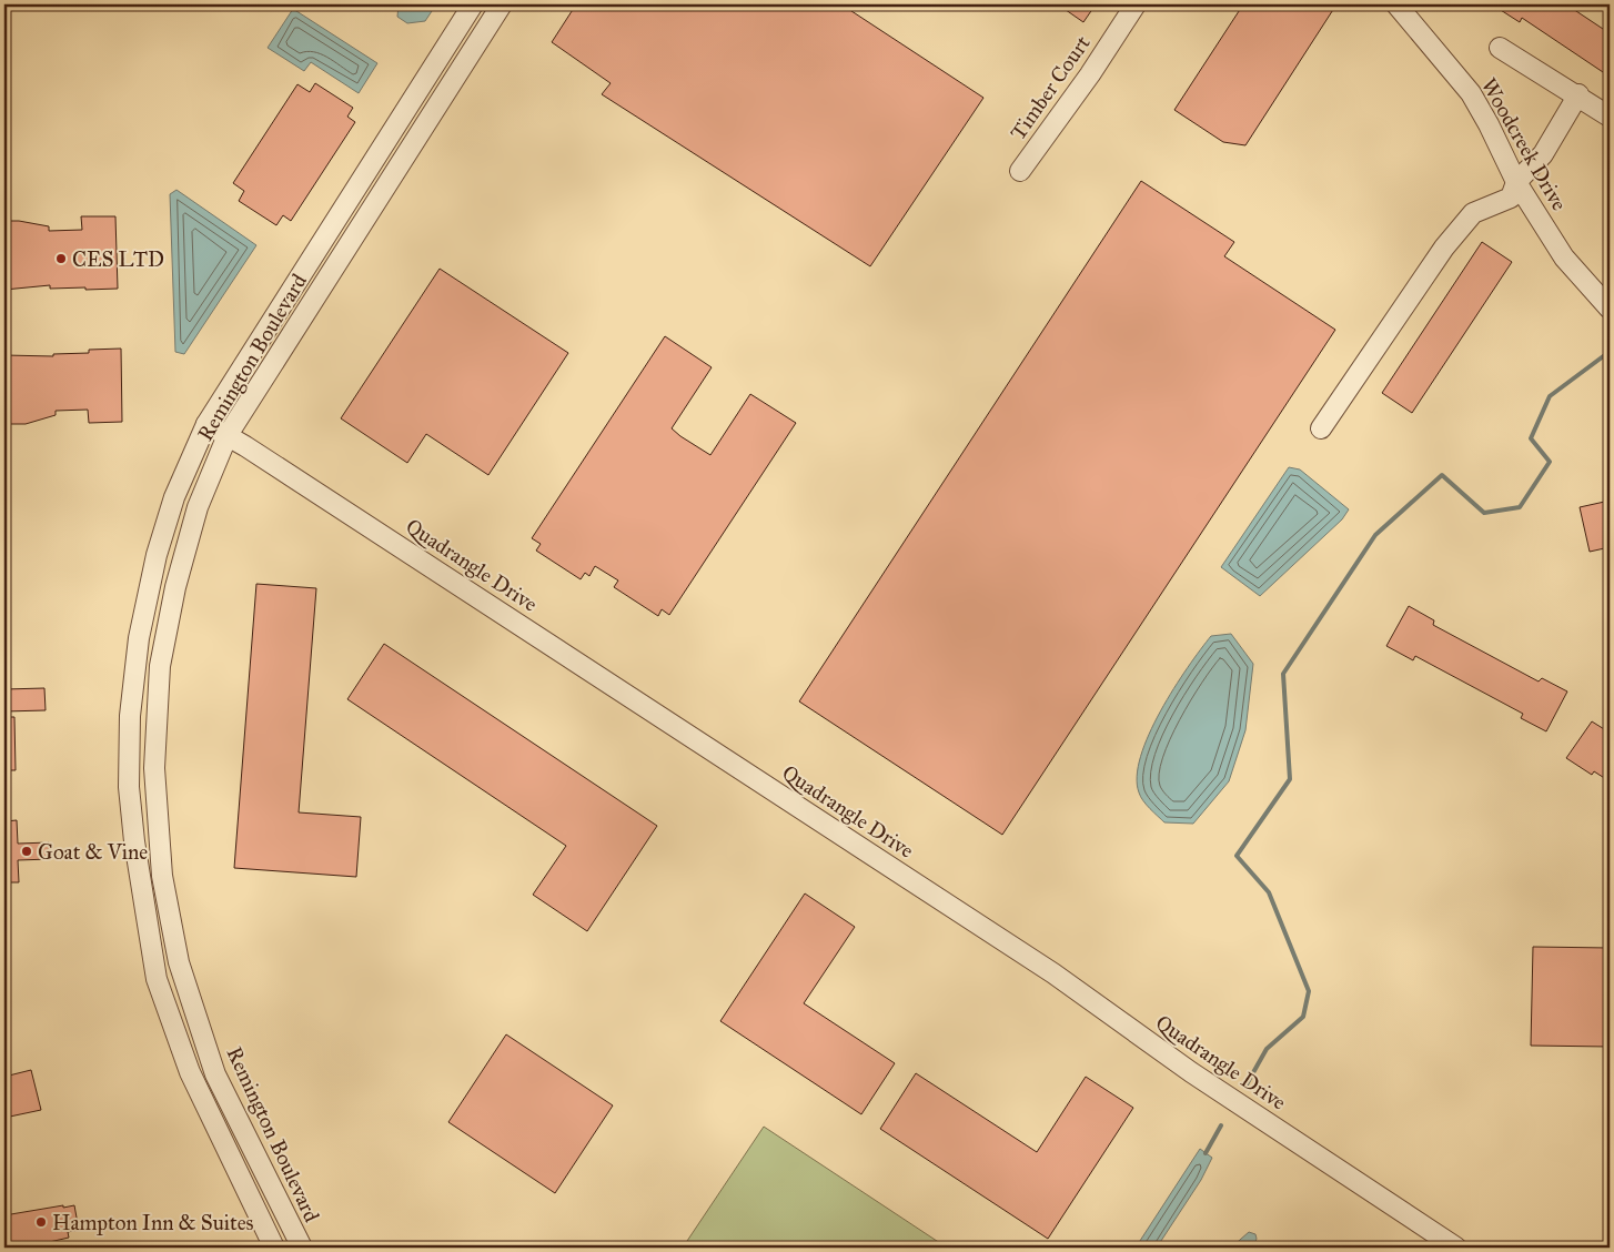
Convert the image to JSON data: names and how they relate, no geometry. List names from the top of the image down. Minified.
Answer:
{"streets":{"street":["Timber Court","Woodcreek Drive","Remington Boulevard","Quadrangle Drive"]},"crossings":[["Remington Boulevard","Quadrangle Drive"]],"places":["CES LTD","Goat & Vine","Hampton Inn & Suites"]}
